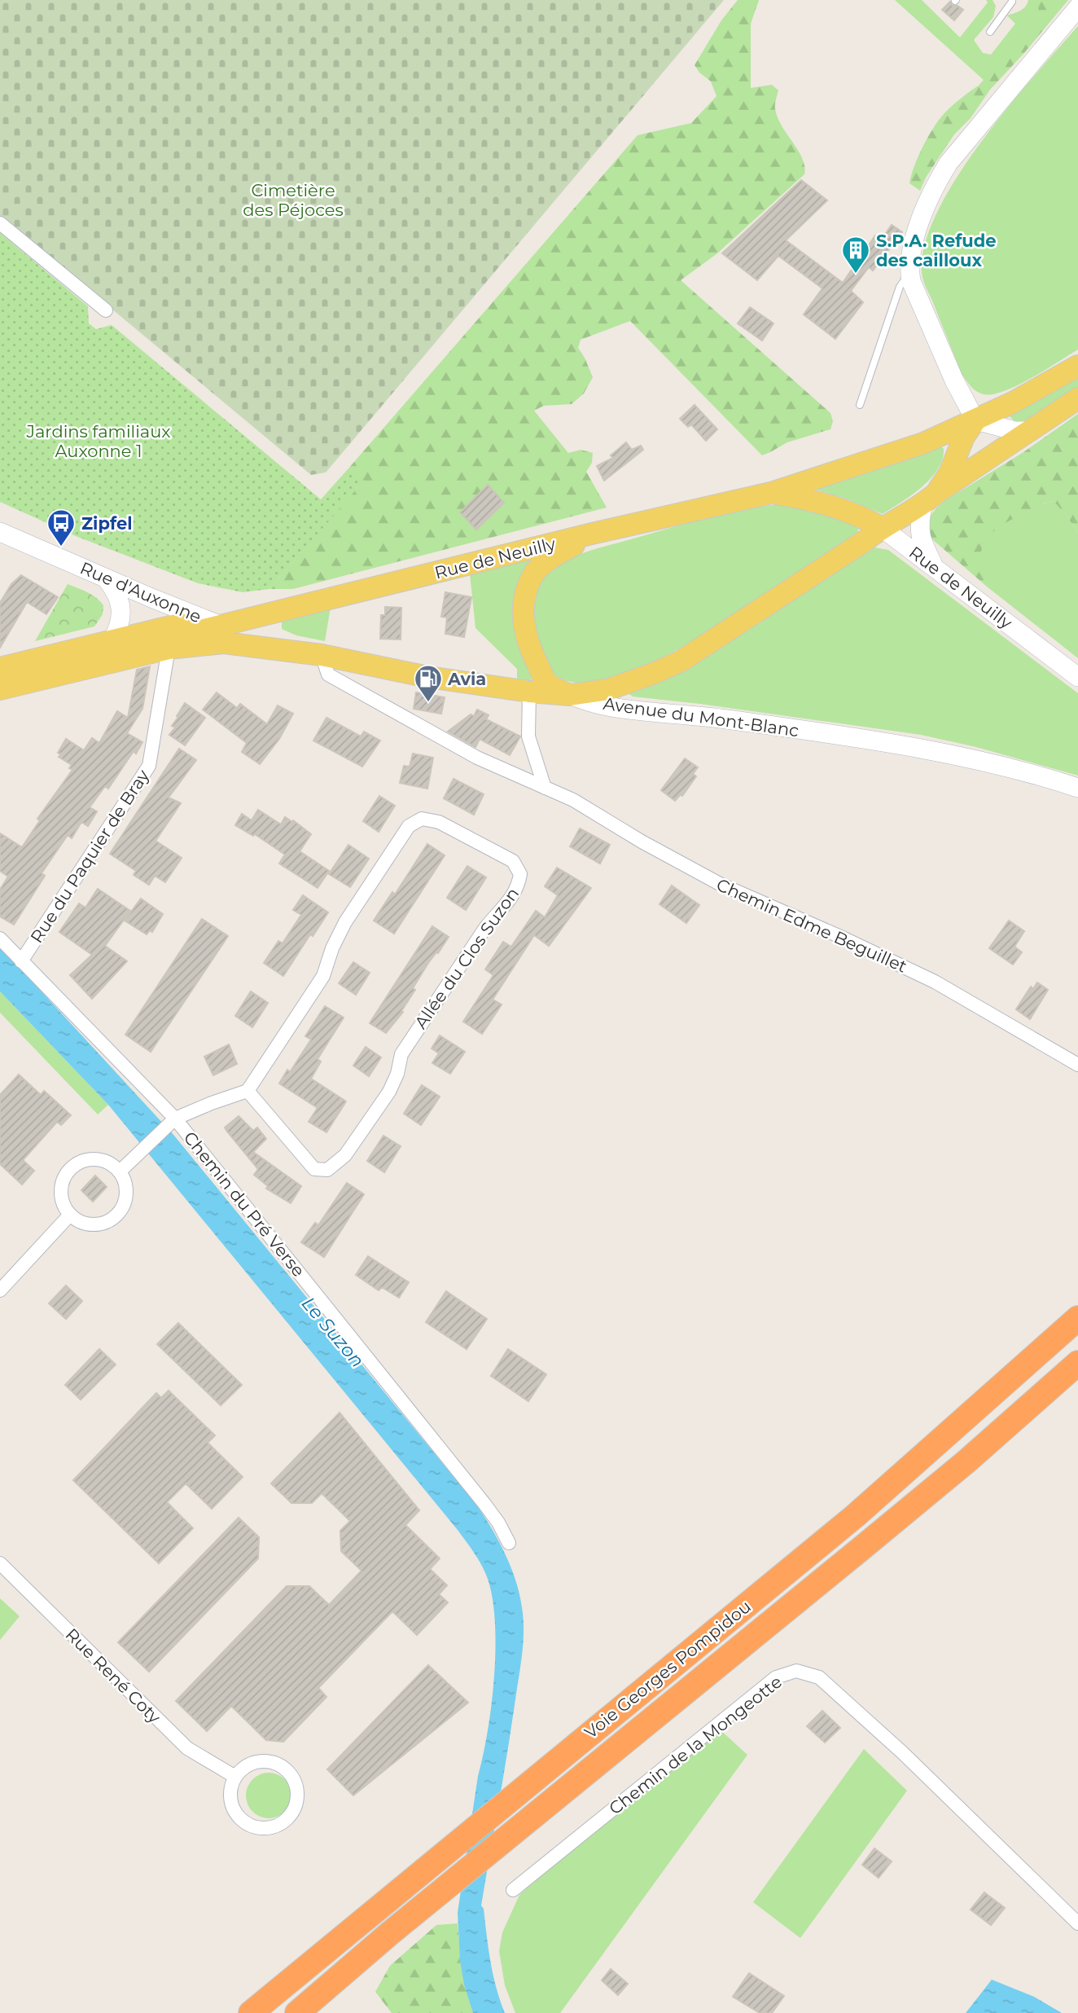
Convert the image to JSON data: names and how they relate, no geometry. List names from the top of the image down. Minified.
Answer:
{"streets":{"highway":["Voie Georges Pompidou"],"main road":["Rue de Neuilly","Rue d'Auxonne","Avenue du Mont-Blanc"],"street":["Rue du Paquier de Bray","Chemin Edme Beguillet","Allée du Clos Suzon","Chemin du Pré Verse","Rue René Coty","Chemin de la Mongeotte"]},"crossings":[["Rue de Neuilly","Rue d'Auxonne"],["Avenue du Mont-Blanc","Chemin Edme Beguillet"],["Rue du Paquier de Bray","Chemin du Pré Verse"]],"water":["Le Suzon"],"parks":["Cimetière des Péjoces","Jardins familiaux Auxonne 1"],"places":{"building":["S.P.A. Refude des cailloux"],"bus stop":["Zipfel"],"fuel station":["Avia"]}}
